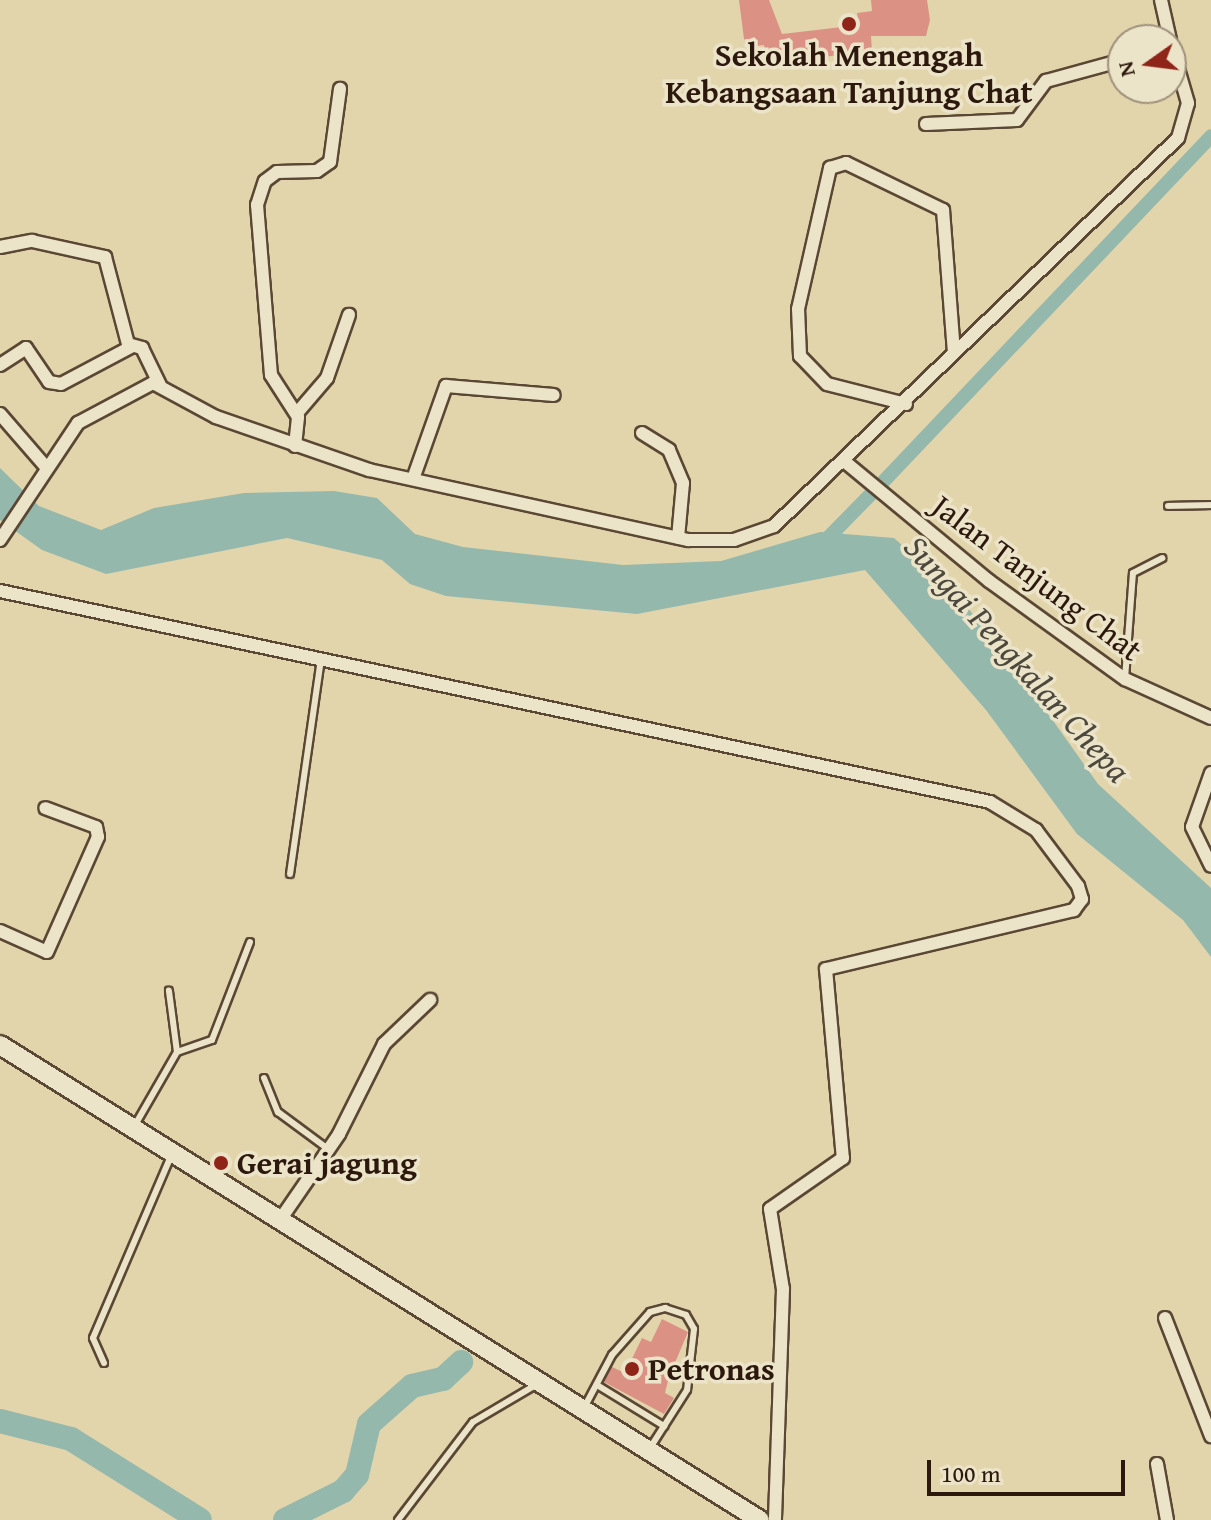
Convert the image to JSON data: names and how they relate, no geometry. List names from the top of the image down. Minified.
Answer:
{"streets":{"street":["Jalan Tanjung Chat"]},"water":["Sungai Pengkalan Chepa"],"places":["Sekolah Menengah Kebangsaan Tanjung Chat","Gerai jagung","Petronas"],"scale_bar":"100 m","north":"left"}
